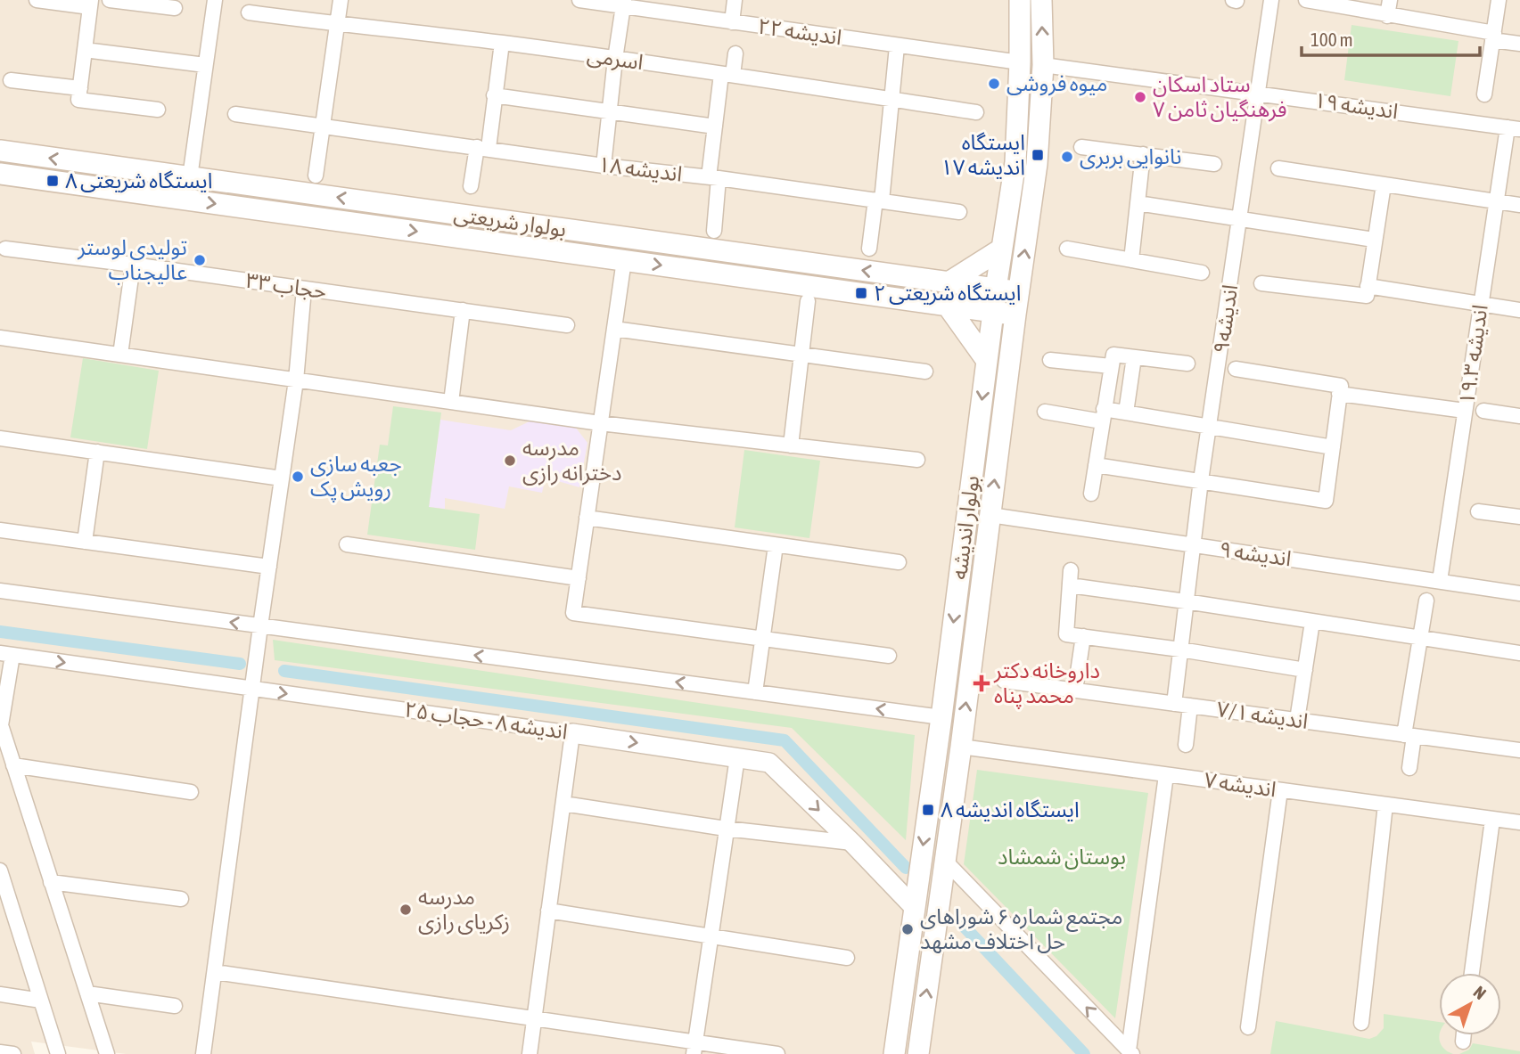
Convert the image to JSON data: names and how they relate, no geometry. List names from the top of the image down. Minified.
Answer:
{"streets":{"main road":["بولوار شریعتی","بولوار اندیشه"],"street":["اندیشه ۲۲","اسرمی","اندیشه ۱۹","اندیشه ۱۸","حجاب ۳۳","اندیشه۹","اندیشه ۱۹.۳","اندیشه ۹","اندیشه ۷/۱","اندیشه ۸ - حجاب ۲۵","اندیشه ۷"]},"crossings":[["اندیشه ۲۲","بولوار اندیشه"],["اندیشه ۱۹","اندیشه۹"],["اندیشه ۱۹","اندیشه ۱۹.۳"],["اندیشه ۱۹","بولوار اندیشه"],["بولوار شریعتی","بولوار اندیشه"],["اندیشه۹","اندیشه ۹"],["اندیشه۹","اندیشه ۷/۱"],["اندیشه ۱۹.۳","اندیشه ۹"],["بولوار اندیشه","اندیشه ۹"],["بولوار اندیشه","اندیشه ۸ - حجاب ۲۵"],["بولوار اندیشه","اندیشه ۷"]],"parks":["بوستان شمشاد"],"places":{"other":["میوه فروشی","ستاد اسکان فرهنگیان ثامن ۷","نانوایی بربری","تولیدی لوستر عالیجناب","مدرسه دخترانه رازی","جعبه سازی رویش پک","مدرسه زکریای رازی","مجتمع شماره ۶ شوراهای حل اختلاف مشهد"],"transit":["ایستگاه اندیشه ۱۷","ایستگاه شریعتی ۸","ایستگاه شریعتی ۲","ایستگاه اندیشه ۸"],"health":["داروخانه دکتر محمد پناه"]},"scale_bar":"100 m","north":"top right"}
